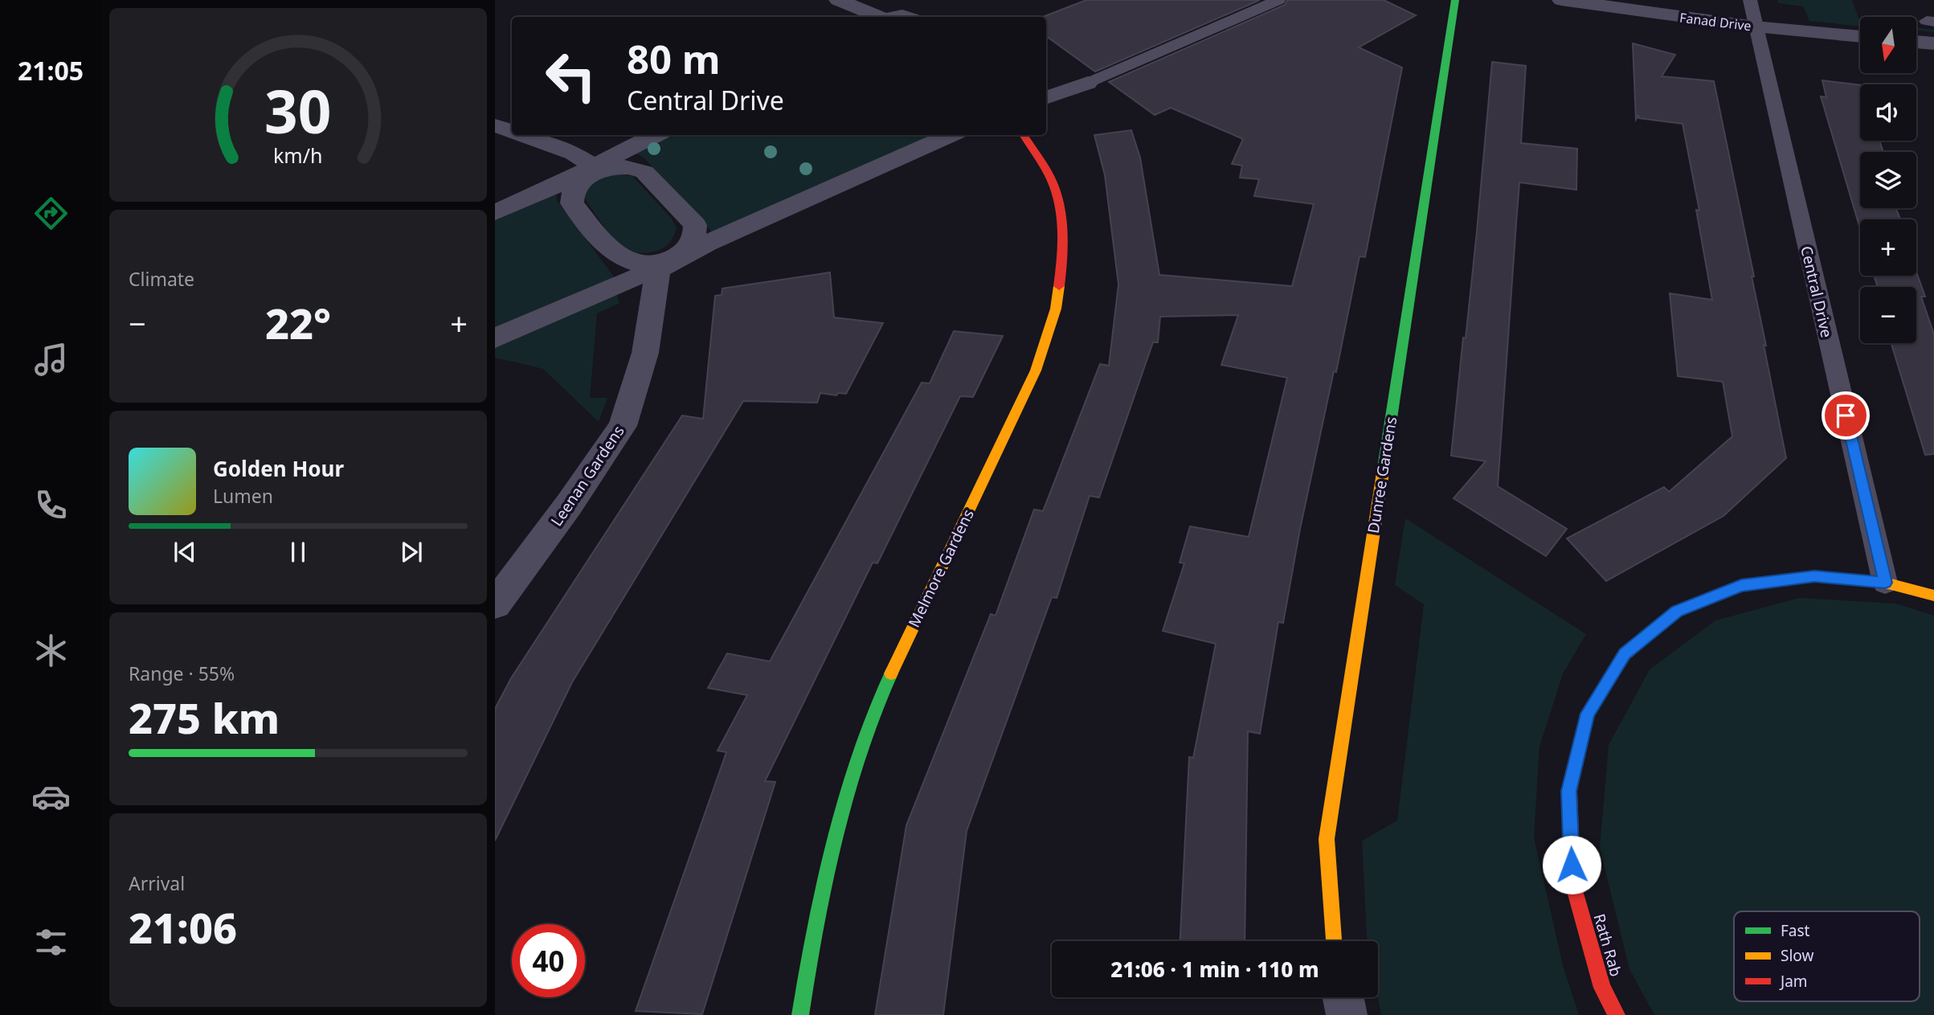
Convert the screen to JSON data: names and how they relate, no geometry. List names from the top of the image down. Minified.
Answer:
{"streets":{"street":["Fanad Drive","Dunree Gardens","Leenan Gardens","Melmore Gardens","Rath Rab"],"lane":["Central Drive"]},"crossings":[["Fanad Drive","Central Drive"],["Central Drive","Rath Rab"]],"legend":["Fast","Slow","Jam"],"north":"bottom","page":{"tabs":"21:05","map_buttons":["+","−"],"turn":["80 m","Central Drive"],"tile":["Climate",["Range · 55%","275 km"],["Arrival","21:06"]],"heat":["−","22°","+"],"song":["Golden Hour","Lumen"],"limit":"40","trip":"21:06 · 1 min · 110 m","gauge":["30","km/h"]}}
